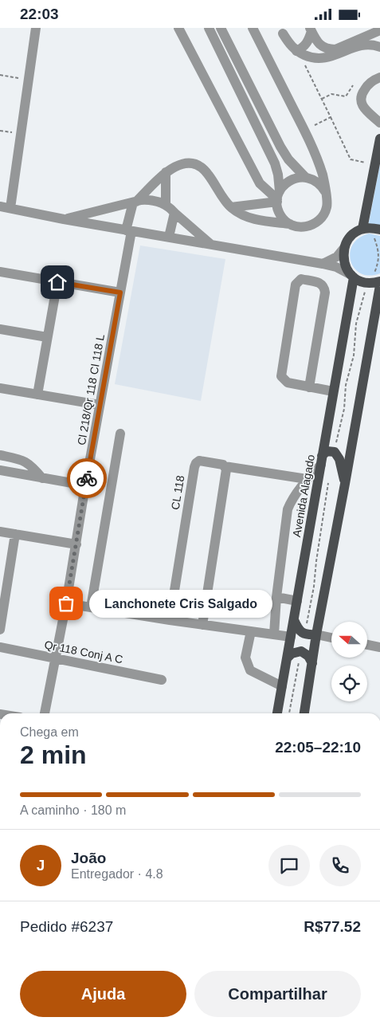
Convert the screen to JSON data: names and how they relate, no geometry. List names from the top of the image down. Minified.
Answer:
{"streets":{"main road":["Avenida Alagado"],"street":["Cl 218/Qr 118 Cl 118 L","CL 118","Qr 118 Conj A C"]},"crossings":[["Cl 218/Qr 118 Cl 118 L","Qr 118 Conj A C"]],"places":["Lanchonete Cris Salgado"],"north":"left","page":{"status":"22:03","bubble":"Lanchonete Cris Salgado","heading":["2 min","Chega em","22:05–22:10"],"panel":["João","Entregador · 4.8","Pedido #6237","R$77.52"],"bar":"A caminho · 180 m","round":"J","buttons":["Ajuda","Compartilhar"]}}
